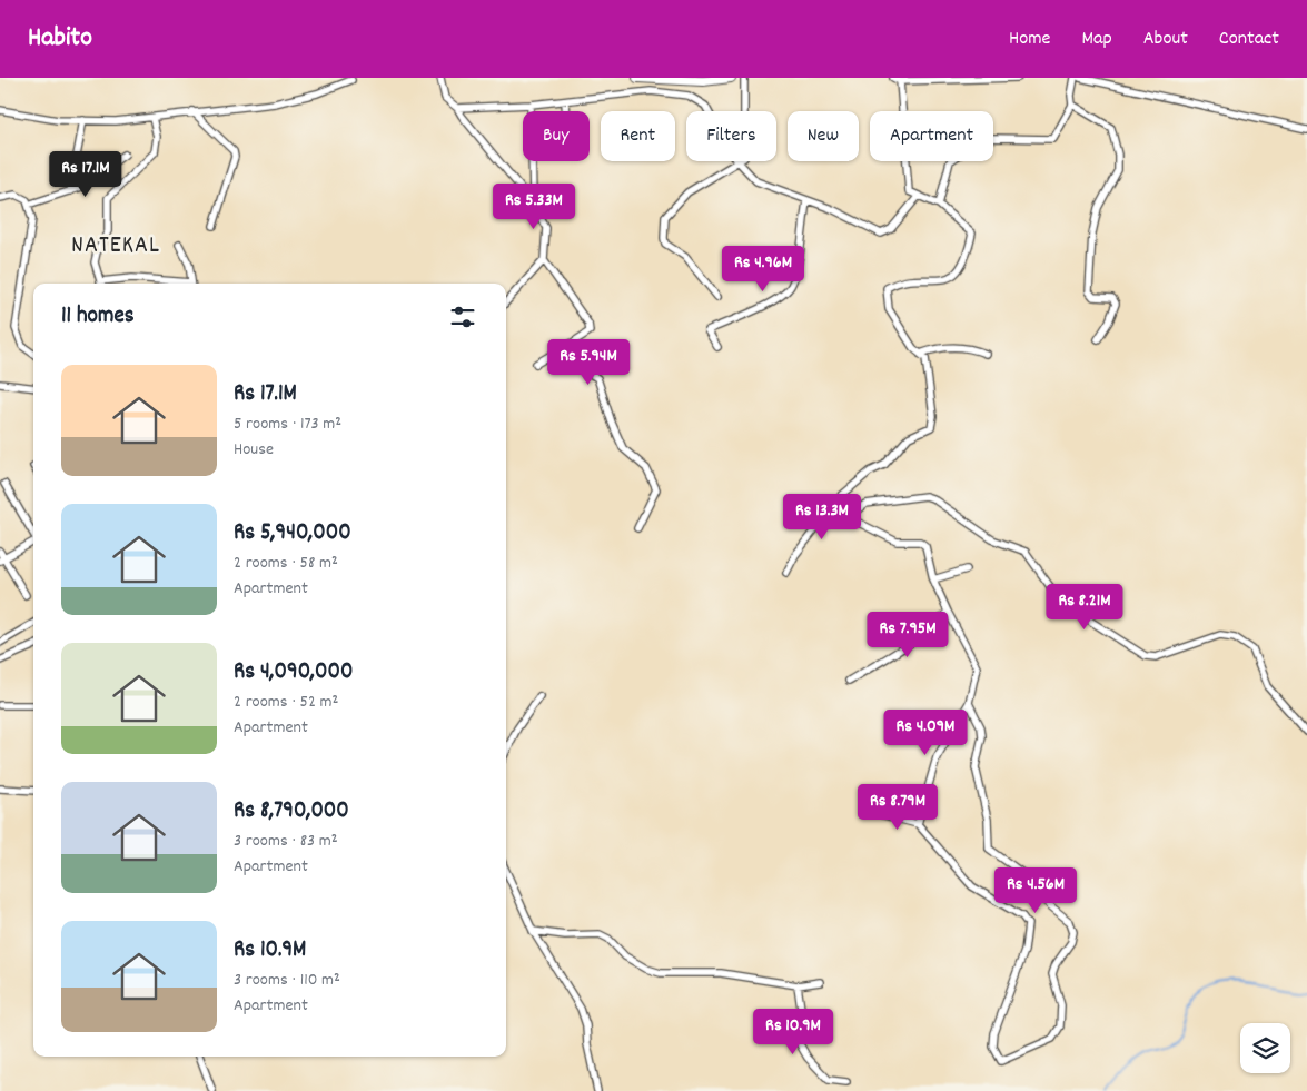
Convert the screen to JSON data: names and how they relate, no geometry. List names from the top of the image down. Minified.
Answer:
{"districts":["NATEKAL"],"page":{"header":"Habito","nav":["Home","Map","About","Contact"],"chip":["Buy","Rent","Filters","New","Apartment"],"price":["Rs 17.1M","Rs 5.33M","Rs 4.96M","Rs 5.94M","Rs 13.3M","Rs 8.21M","Rs 7.95M","Rs 4.09M","Rs 8.79M","Rs 4.56M","Rs 10.9M"],"heading":"11 homes","list":[{"name":"Rs 17.1M","note":"5 rooms · 173 m² · House"},{"name":"Rs 5,940,000","note":"2 rooms · 58 m² · Apartment"},{"name":"Rs 4,090,000","note":"2 rooms · 52 m² · Apartment"},{"name":"Rs 8,790,000","note":"3 rooms · 83 m² · Apartment"},{"name":"Rs 10.9M","note":"3 rooms · 110 m² · Apartment"}]}}
